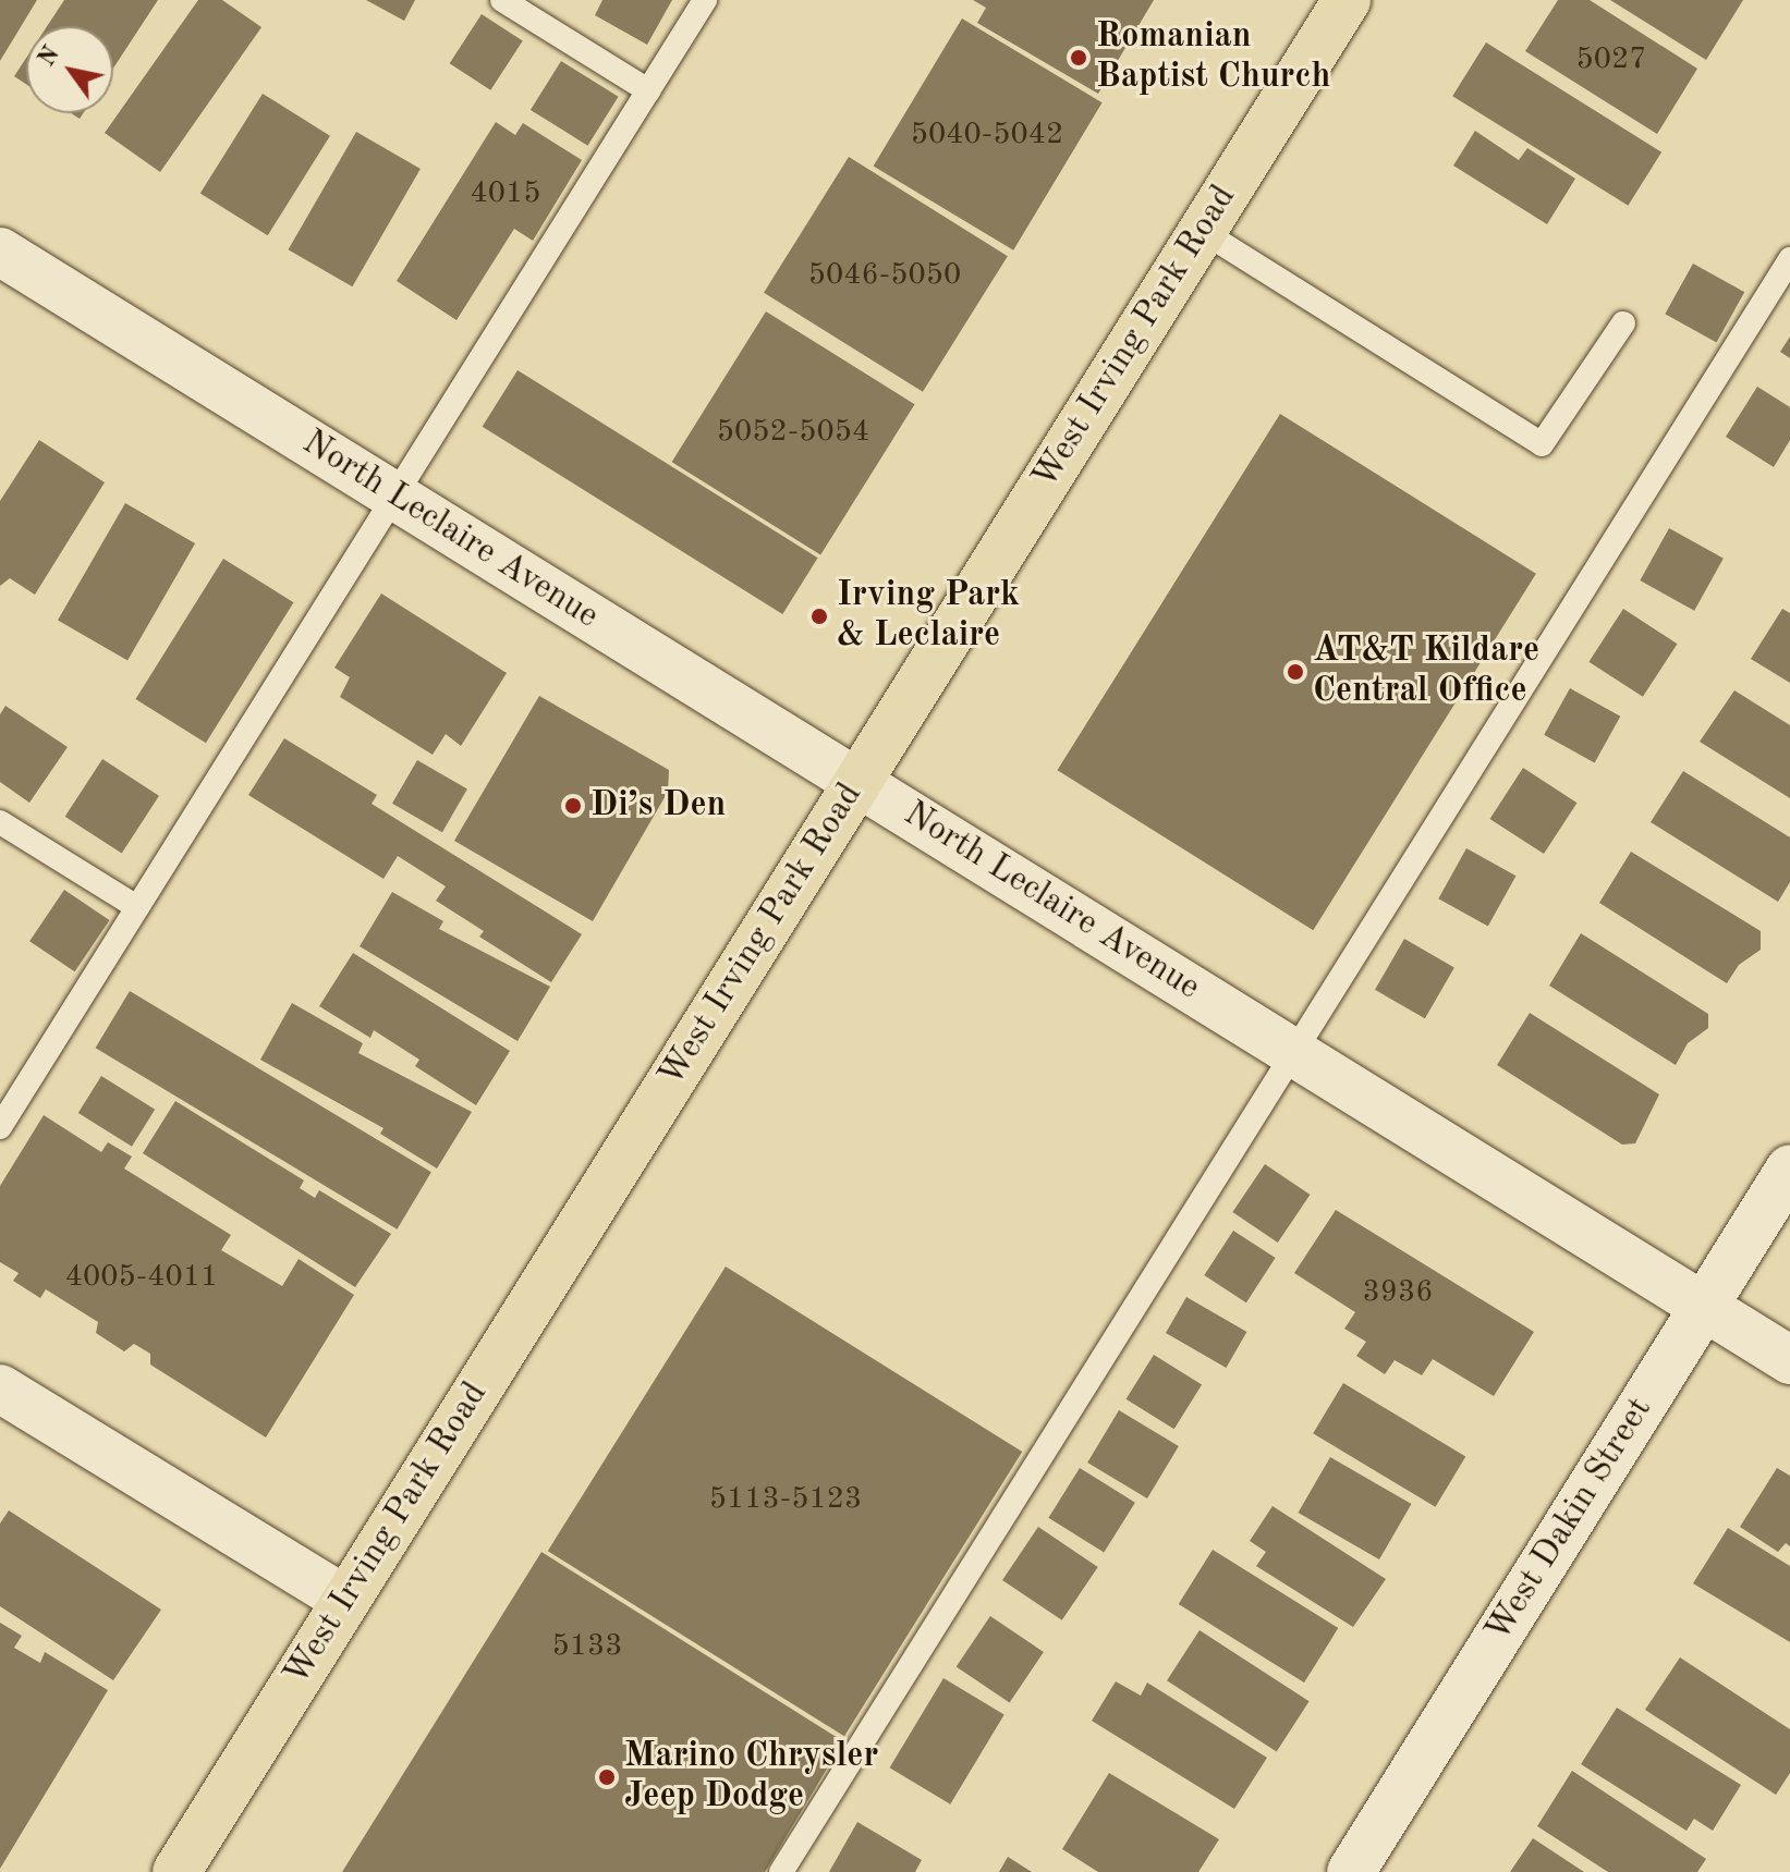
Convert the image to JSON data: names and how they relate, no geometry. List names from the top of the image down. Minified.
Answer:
{"streets":{"main road":["West Irving Park Road"],"street":["North Leclaire Avenue","West Dakin Street"]},"crossings":[["West Irving Park Road","North Leclaire Avenue"],["North Leclaire Avenue","West Dakin Street"]],"places":["Romanian Baptist Church","Irving Park & Leclaire","AT&T Kildare Central Office","Di’s Den","Marino Chrysler Jeep Dodge"],"house_numbers":["5027","5040-5042","4015","5046-5050","5052-5054","4005-4011","3936","5113-5123","5133"],"north":"top left"}
